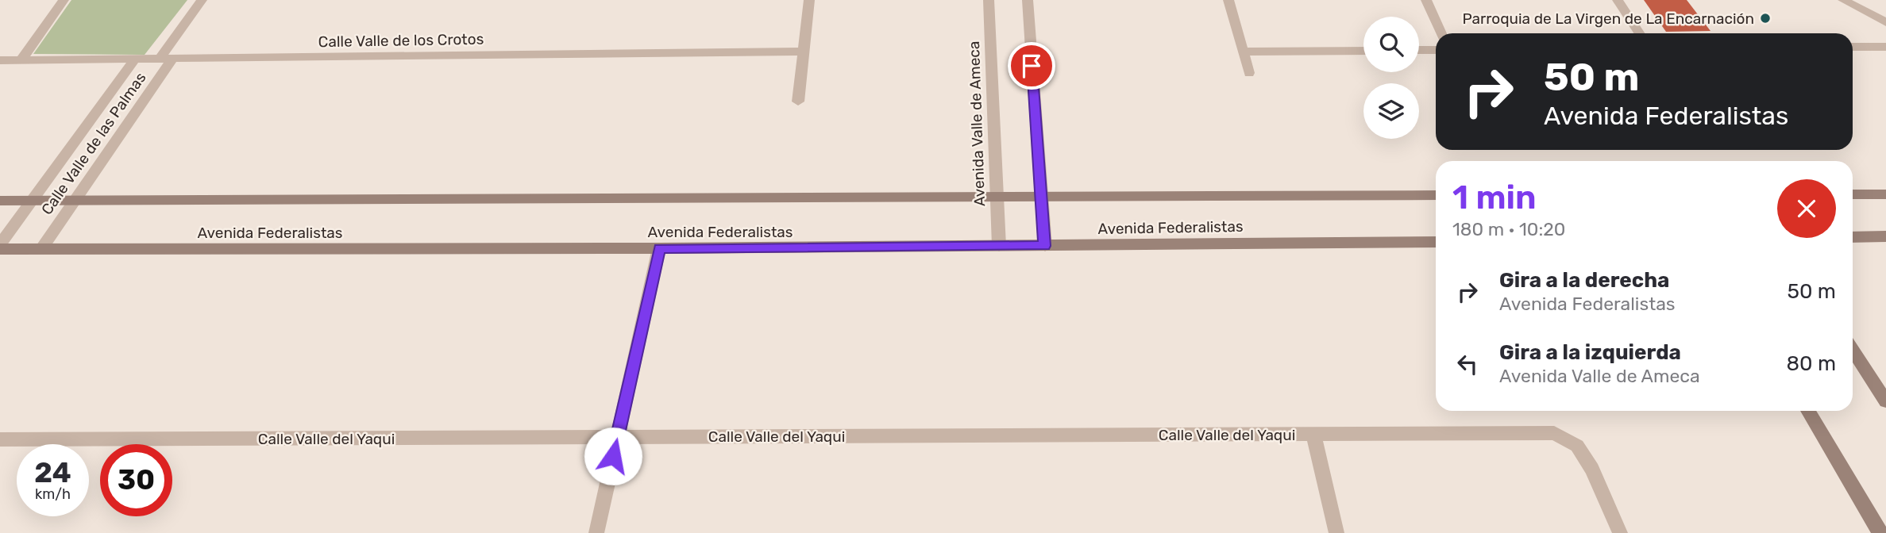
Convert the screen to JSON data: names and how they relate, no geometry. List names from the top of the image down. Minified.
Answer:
{"streets":{"street":["Calle Valle de los Crotos","Avenida Valle de Ameca","Calle Valle de las Palmas","Avenida Federalistas","Calle Valle del Yaqui"]},"crossings":[["Calle Valle de los Crotos","Calle Valle de las Palmas"],["Avenida Valle de Ameca","Avenida Federalistas"],["Calle Valle de las Palmas","Avenida Federalistas"]],"places":["Parroquia de La Virgen de La Encarnación"],"page":{"turn":["50 m","Avenida Federalistas"],"heading":["1 min","180 m · 10:20"],"list":[{"name":"Gira a la derecha","note":"Avenida Federalistas","value":"50 m"},{"name":"Gira a la izquierda","note":"Avenida Valle de Ameca","value":"80 m"}],"speed":"24 km/h","limit":"30"}}
